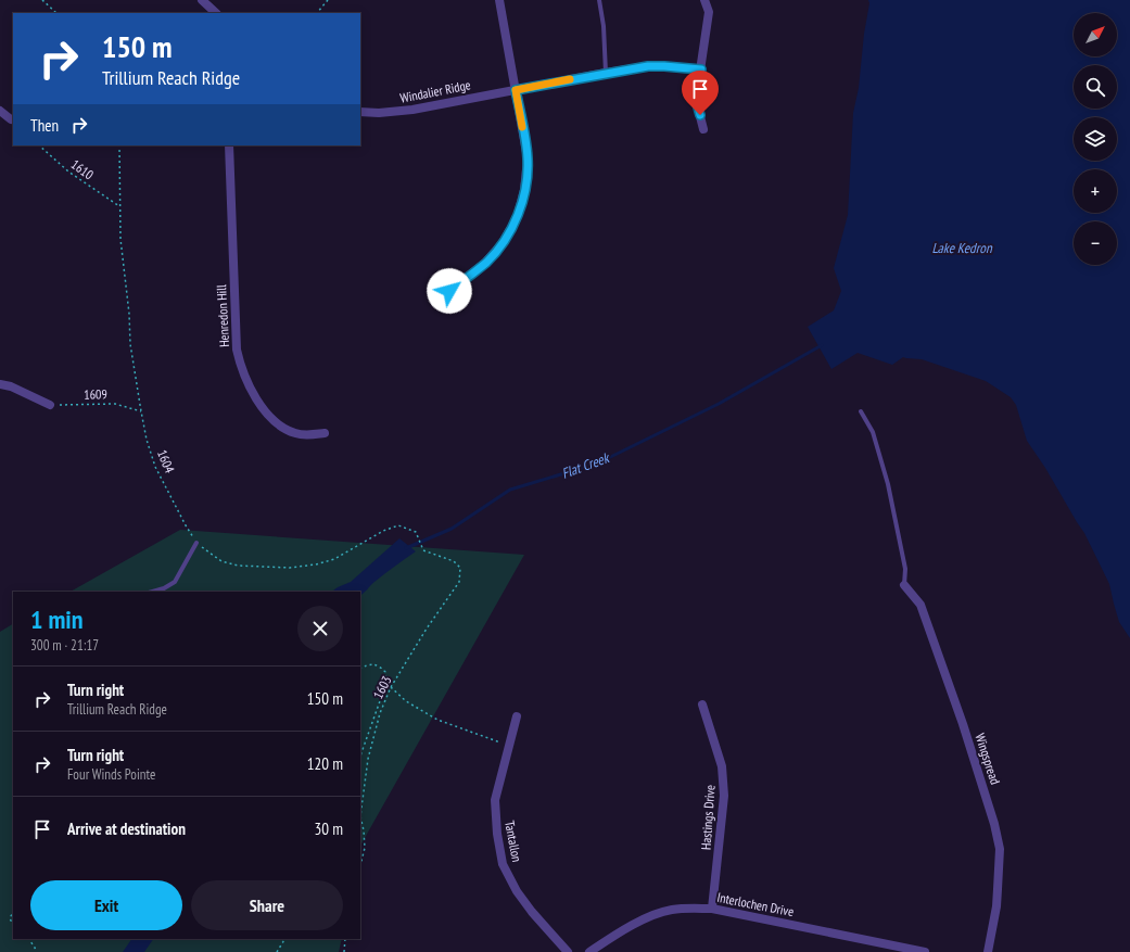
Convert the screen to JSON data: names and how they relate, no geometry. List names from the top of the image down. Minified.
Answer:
{"streets":{"street":["Windalier Ridge","Henredon Hill","Wingspread","Hastings Drive","Tantallon","Interlochen Drive"],"path":["1610","1609","1604","1603"]},"crossings":[["1610","1604"],["1609","1604"],["1604","1603"],["Hastings Drive","Interlochen Drive"]],"water":["Lake Kedron","Flat Creek"],"north":"top right","page":{"map_buttons":["+","−"],"turn":["150 m","Trillium Reach Ridge"],"then":"Then","heading":["1 min","300 m · 21:17"],"list":[{"name":"Turn right","note":"Trillium Reach Ridge","value":"150 m"},{"name":"Turn right","note":"Four Winds Pointe","value":"120 m"},{"name":"Arrive at destination","value":"30 m"}],"buttons":["Exit","Share"]}}
